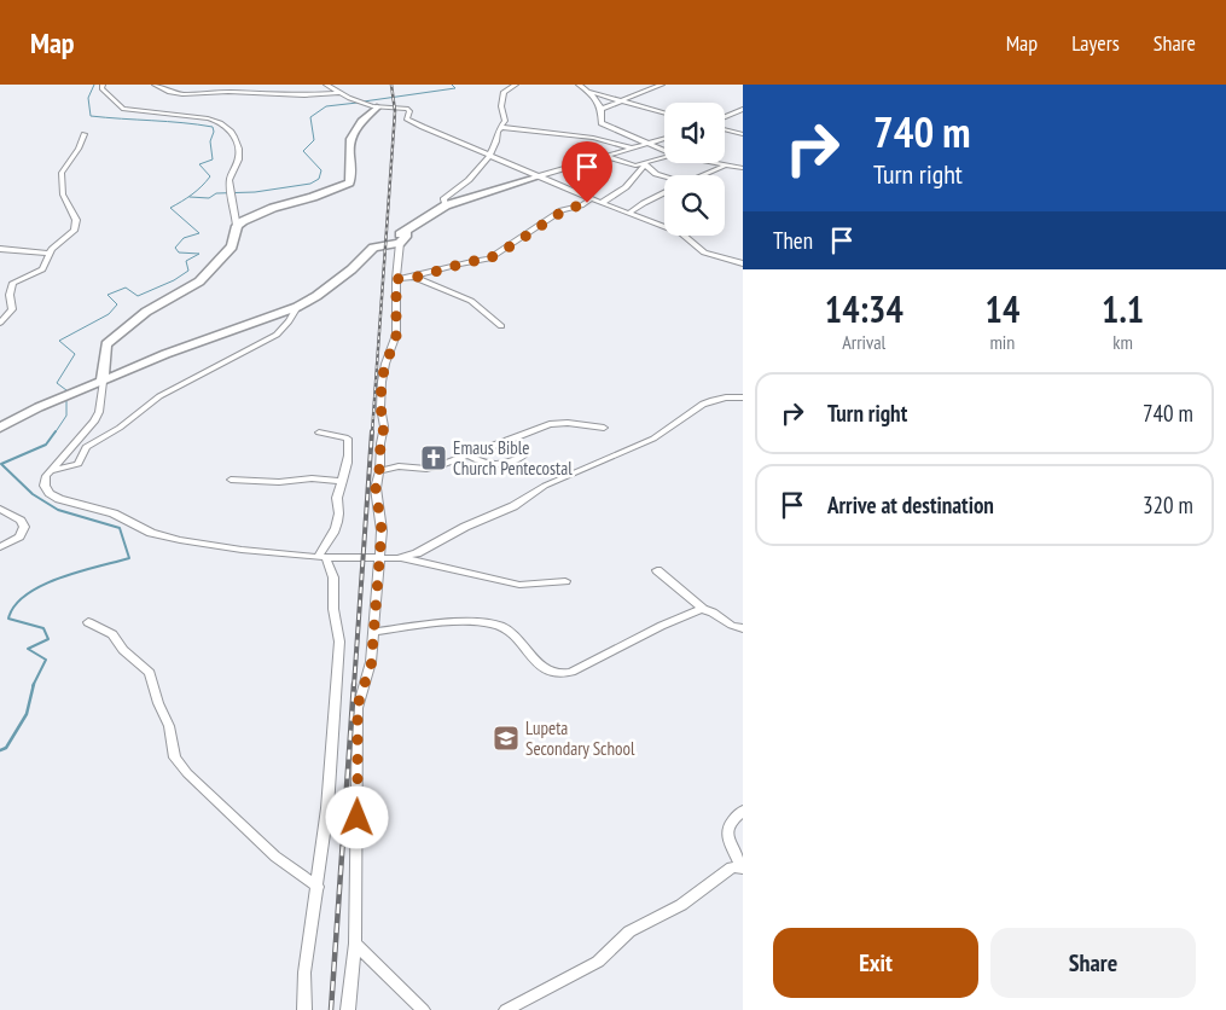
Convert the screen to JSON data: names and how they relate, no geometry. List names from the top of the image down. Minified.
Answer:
{"places":{"church":["Emaus Bible Church Pentecostal"],"school or university":["Lupeta Secondary School"]},"page":{"header":"Map","nav":["Map","Layers","Share"],"turn":["740 m","Turn right"],"then":"Then","eta":["14:34","Arrival","14","min","1.1","km"],"list":[{"name":"Turn right","value":"740 m"},{"name":"Arrive at destination","value":"320 m"}],"buttons":["Exit","Share"]}}
